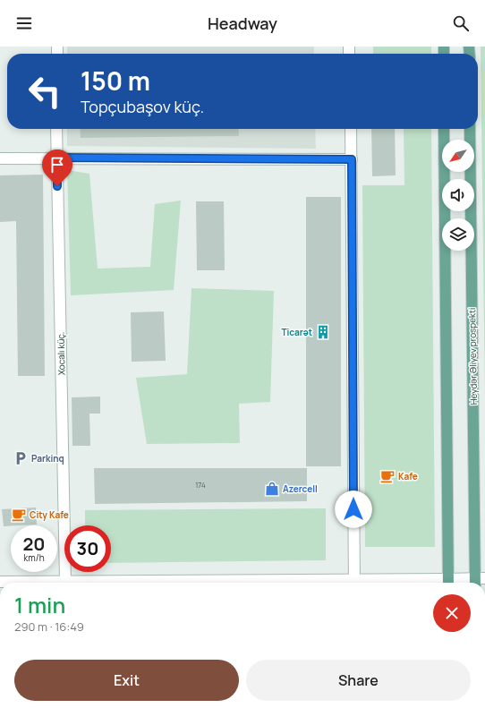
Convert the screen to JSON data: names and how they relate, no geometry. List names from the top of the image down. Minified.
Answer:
{"streets":{"main road":["Heydər Əliyev prospekti"],"street":["Xocalı küç."]},"places":{"building":["Ticarət"],"parking":["Parkinq"],"cafe":["Kafe","City Kafe"],"shop":["Azercell"]},"house_numbers":["174"],"north":"bottom left","page":{"header":"Headway","turn":["150 m","Topçubaşov küç."],"speed":"20 km/h","limit":"30","heading":["1 min","290 m · 16:49"],"buttons":["Exit","Share"]}}
